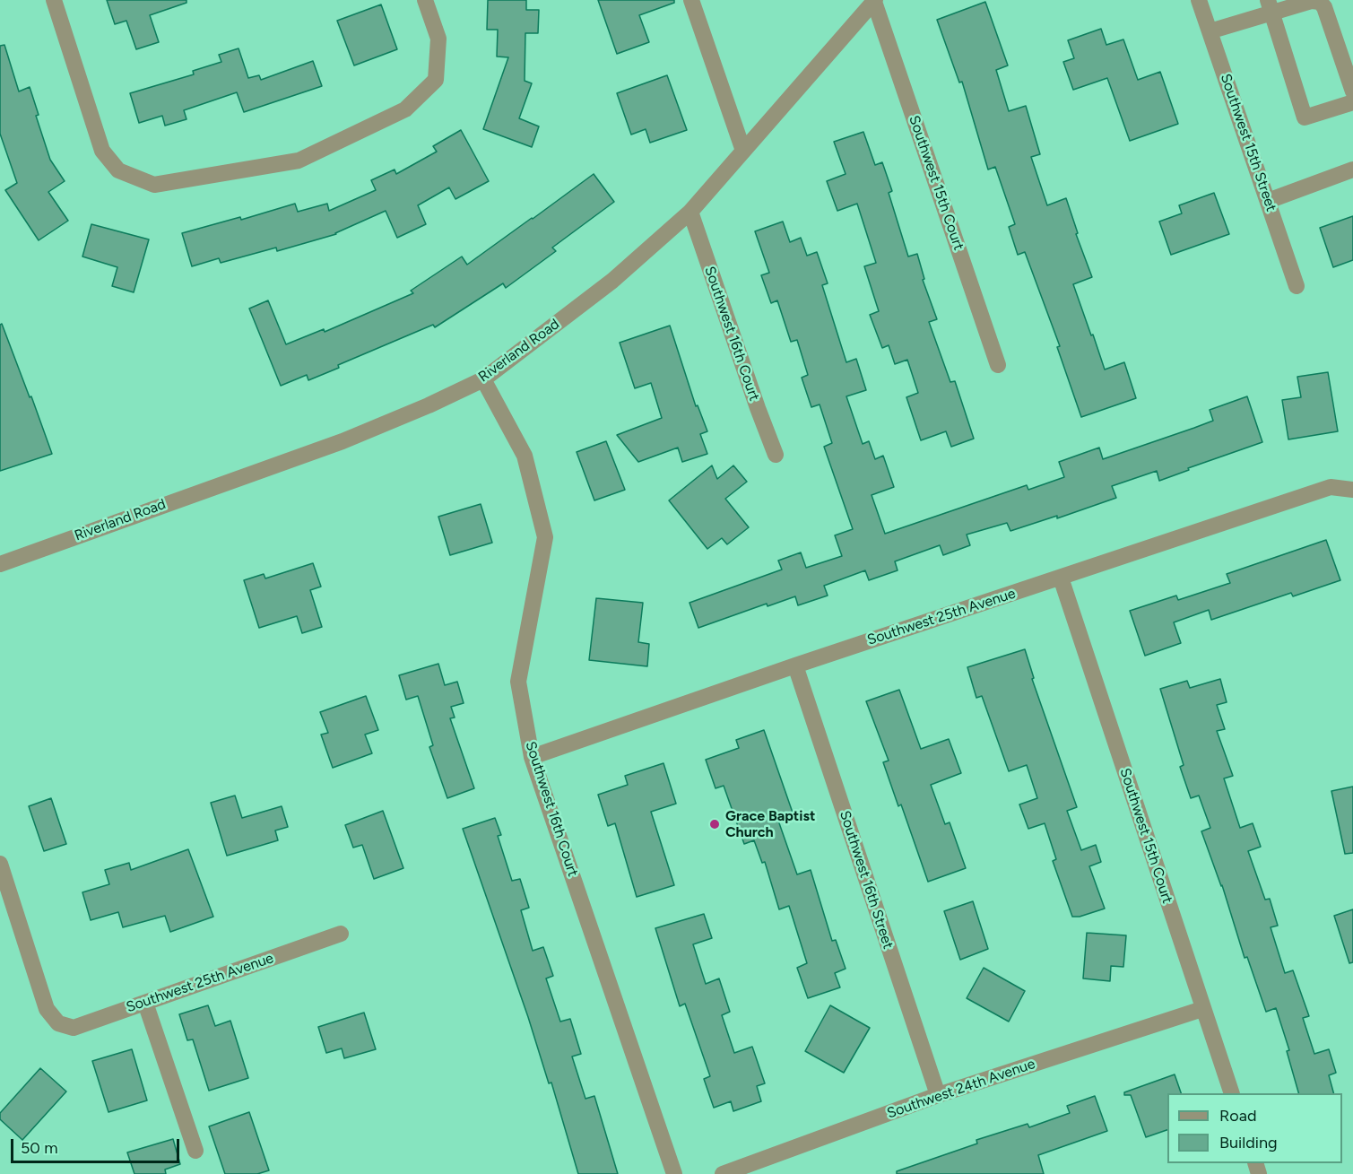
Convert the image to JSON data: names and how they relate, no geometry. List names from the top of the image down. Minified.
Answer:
{"streets":{"street":["Southwest 15th Street","Southwest 15th Court","Southwest 16th Court","Riverland Road","Southwest 25th Avenue","Southwest 16th Street","Southwest 24th Avenue"]},"crossings":[["Southwest 15th Court","Riverland Road"],["Southwest 15th Court","Southwest 25th Avenue"],["Southwest 15th Court","Southwest 24th Avenue"],["Southwest 16th Court","Riverland Road"],["Southwest 16th Court","Southwest 25th Avenue"],["Southwest 25th Avenue","Southwest 16th Street"],["Southwest 16th Street","Southwest 24th Avenue"]],"places":["Grace Baptist Church"],"legend":["Road","Building"],"scale_bar":"50 m"}
